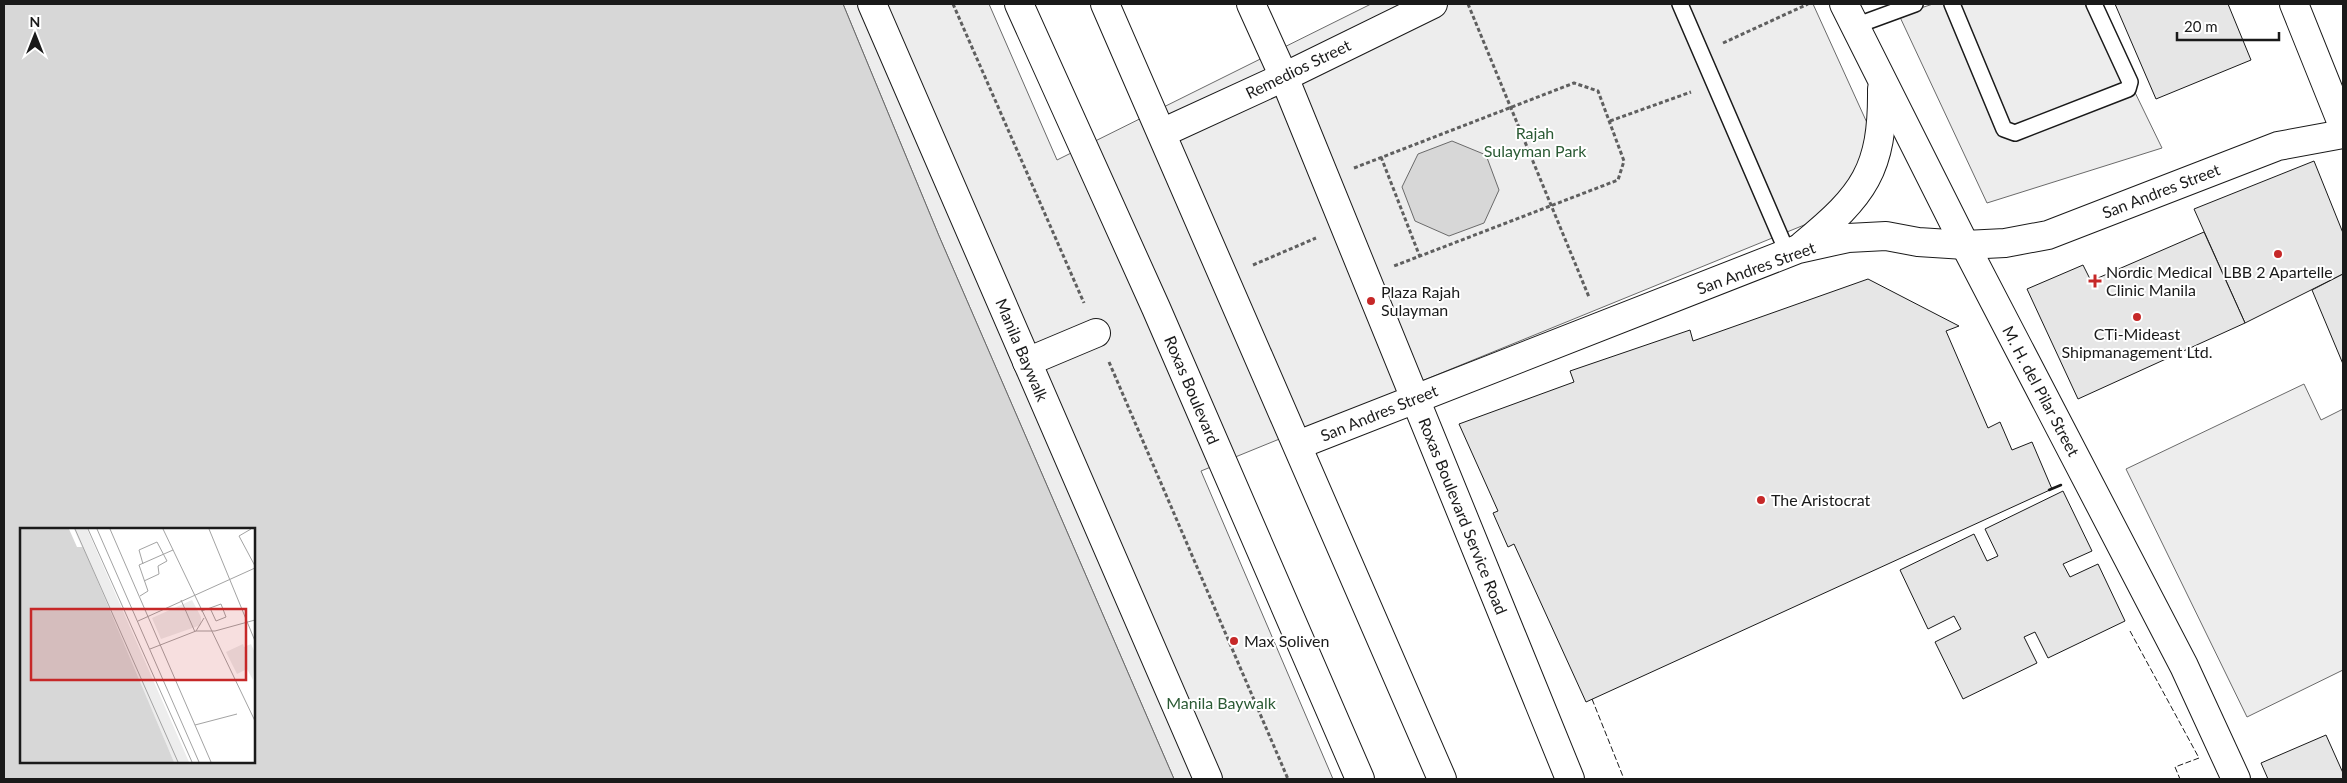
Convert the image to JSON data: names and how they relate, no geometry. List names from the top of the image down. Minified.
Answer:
{"streets":{"main road":["Remedios Street","San Andres Street","Manila Baywalk","Roxas Boulevard","M. H. del Pilar Street","Roxas Boulevard Service Road"]},"crossings":[["Remedios Street","Roxas Boulevard Service Road"],["San Andres Street","M. H. del Pilar Street"],["San Andres Street","Roxas Boulevard Service Road"]],"parks":["Rajah Sulayman Park","Manila Baywalk"],"places":{"other":["LBB 2 Apartelle","Plaza Rajah Sulayman","CTi-Mideast Shipmanagement Ltd.","The Aristocrat","Max Soliven"],"health":["Nordic Medical Clinic Manila"]},"scale_bar":"20 m","north":"top"}
